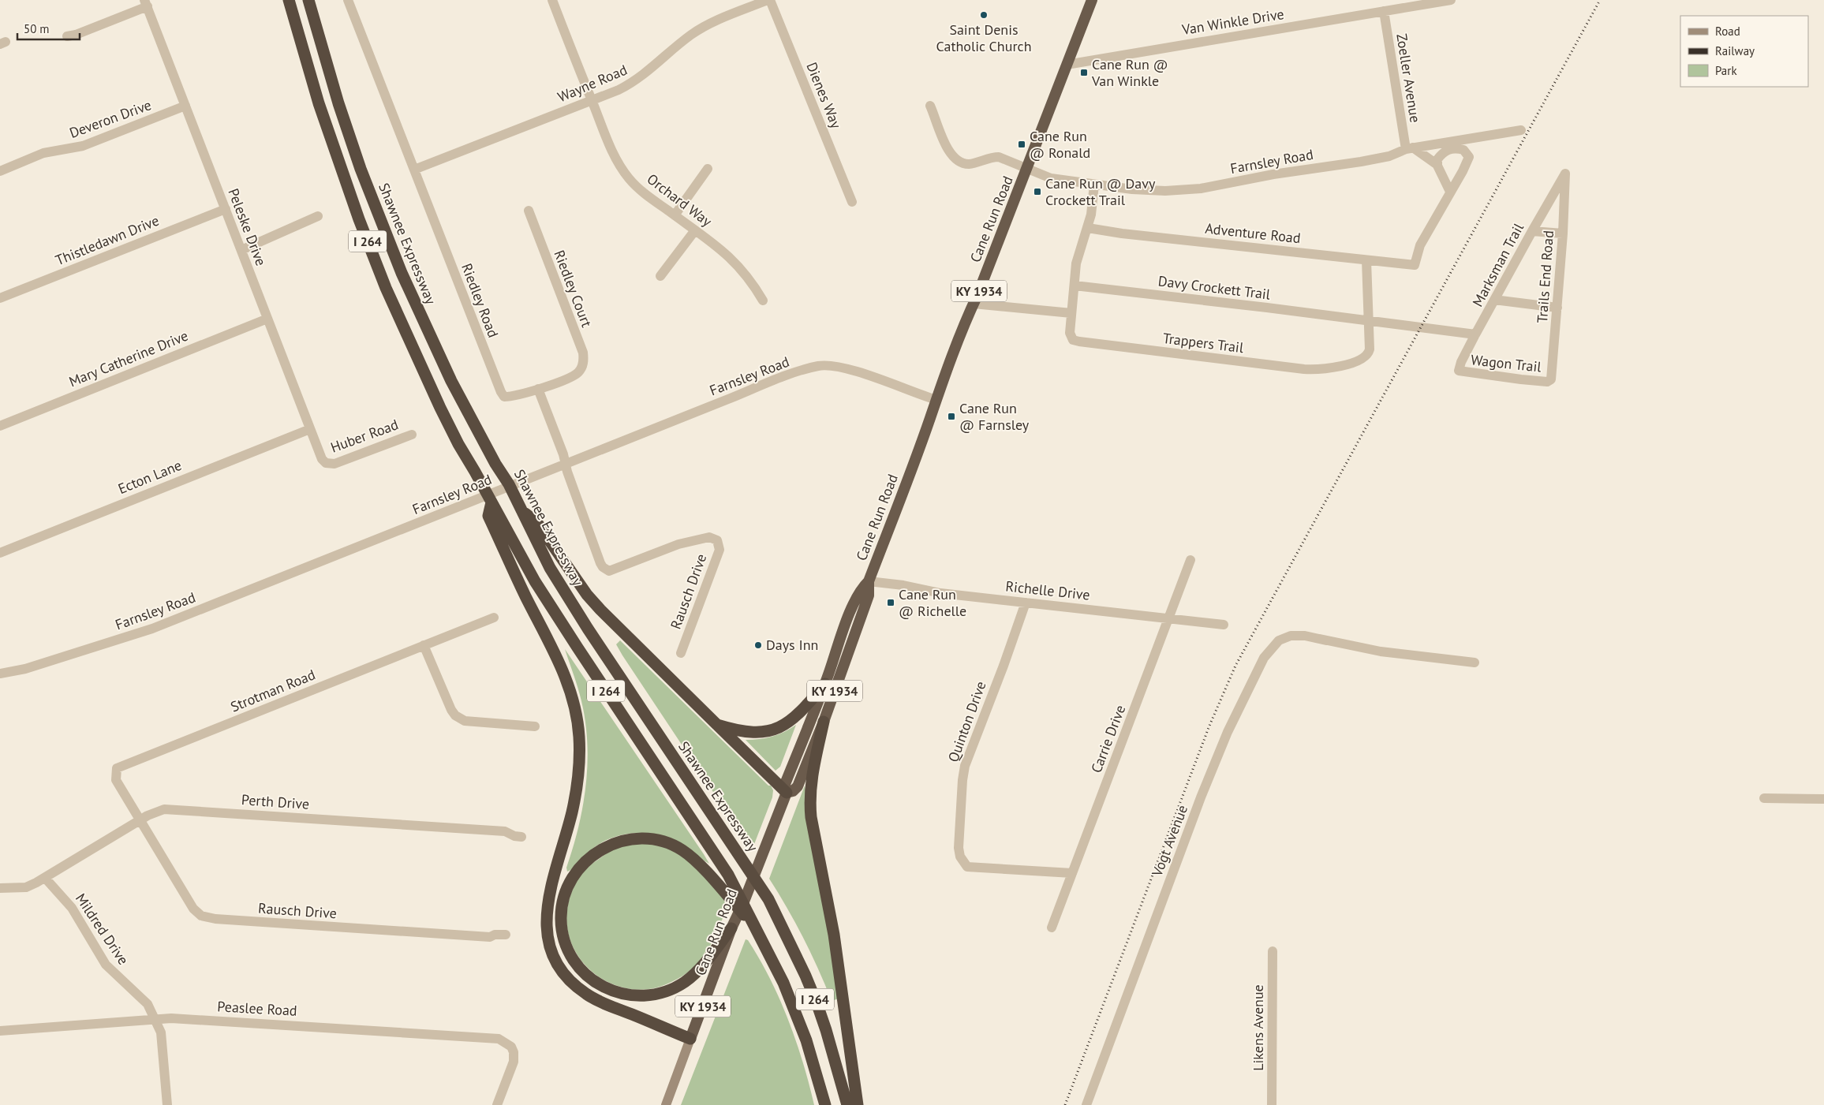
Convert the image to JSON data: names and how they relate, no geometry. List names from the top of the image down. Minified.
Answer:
{"streets":{"highway":["Cane Run Road","I 264","Shawnee Expressway","KY 1934"],"street":["Van Winkle Drive","Zoeller Avenue","Wayne Road","Dienes Way","Deveron Drive","Farnsley Road","Orchard Way","Peleske Drive","Adventure Road","Thistledawn Drive","Marksman Trail","Trails End Road","Davy Crockett Trail","Riedley Court","Riedley Road","Trappers Trail","Mary Catherine Drive","Wagon Trail","Huber Road","Ecton Lane","Richelle Drive","Rausch Drive","Strotman Road","Quinton Drive","Carrie Drive","Perth Drive","Vogt Avenue","Mildred Drive","Peaslee Road","Likens Avenue"]},"crossings":[["Van Winkle Drive","Zoeller Avenue"],["Van Winkle Drive","Cane Run Road"],["Zoeller Avenue","Farnsley Road"],["Wayne Road","Dienes Way"],["Wayne Road","Orchard Way"],["Wayne Road","Riedley Road"],["Deveron Drive","Peleske Drive"],["Farnsley Road","Cane Run Road"],["Farnsley Road","Rausch Drive"],["Cane Run Road","Richelle Drive"],["Peleske Drive","Thistledawn Drive"],["Peleske Drive","Mary Catherine Drive"],["Peleske Drive","Huber Road"],["Peleske Drive","Ecton Lane"],["Marksman Trail","Trails End Road"],["Marksman Trail","Davy Crockett Trail"],["Marksman Trail","Wagon Trail"],["Trails End Road","Wagon Trail"],["Davy Crockett Trail","Trappers Trail"],["Riedley Court","Riedley Road"],["Richelle Drive","Quinton Drive"],["Richelle Drive","Carrie Drive"],["Rausch Drive","Strotman Road"],["Rausch Drive","Perth Drive"],["Strotman Road","Perth Drive"],["Quinton Drive","Carrie Drive"],["Perth Drive","Mildred Drive"],["Mildred Drive","Peaslee Road"]],"places":{"other":["Saint Denis Catholic Church","Days Inn"],"transit":["Cane Run @ Van Winkle","Cane Run @ Ronald","Cane Run @ Davy Crockett Trail","Cane Run @ Farnsley","Cane Run @ Richelle"]},"legend":["Road","Railway","Park"],"scale_bar":"50 m"}
